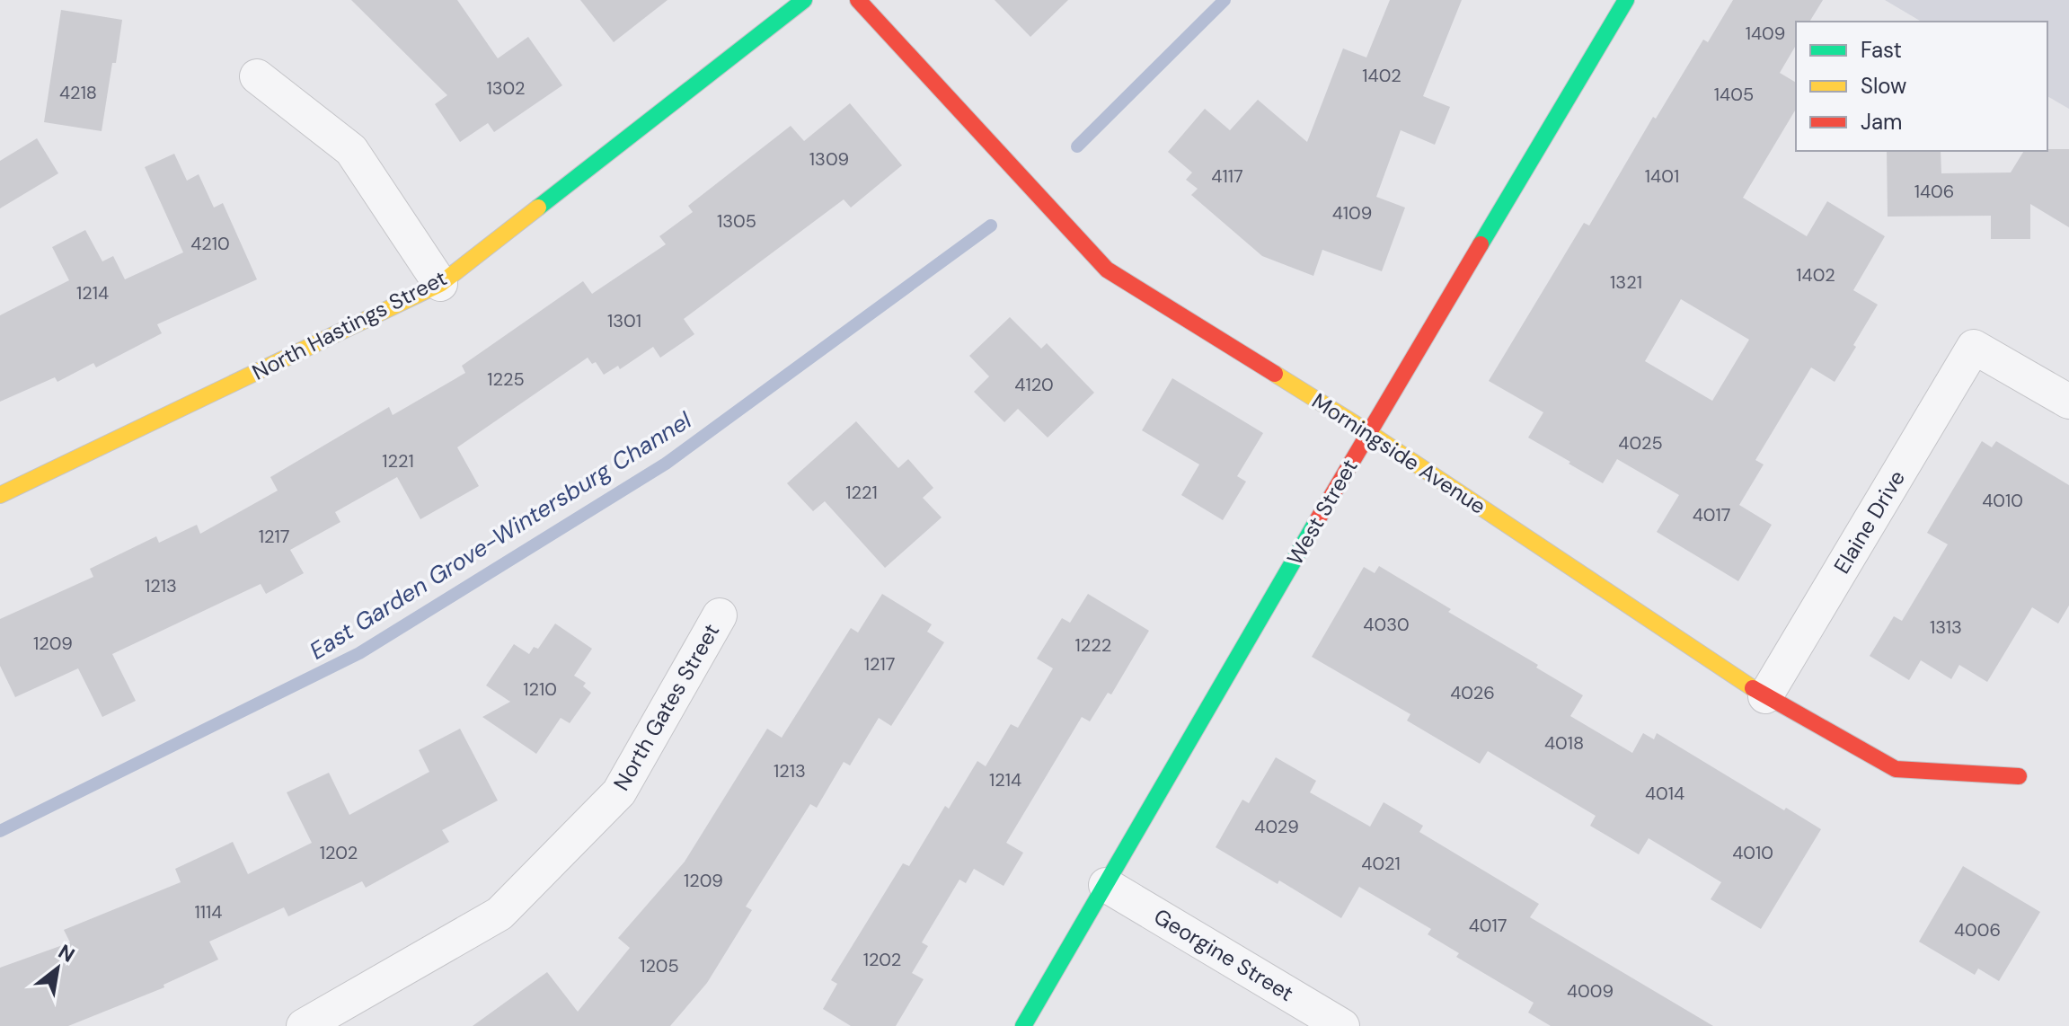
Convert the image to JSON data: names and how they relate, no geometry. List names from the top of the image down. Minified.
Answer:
{"streets":{"street":["North Hastings Street","Morningside Avenue","West Street","Elaine Drive","North Gates Street","Georgine Street"]},"crossings":[["Morningside Avenue","West Street"],["Morningside Avenue","Elaine Drive"],["West Street","Georgine Street"]],"water":["East Garden Grove-Wintersburg Channel"],"house_numbers":["1409","1402","1302","4218","1405","1309","4117","1401","1406","4109","1305","4210","1402","1321","1214","1301","1225","4120","4025","1221","1221","4010","4017","1217","1213","4030","1313","1209","1222","1217","1210","4026","4018","1213","1214","4014","4029","1202","4010","4021","1209","1114","4017","4006","1202","1205","4009"],"legend":["Fast","Slow","Jam"],"north":"top right"}
